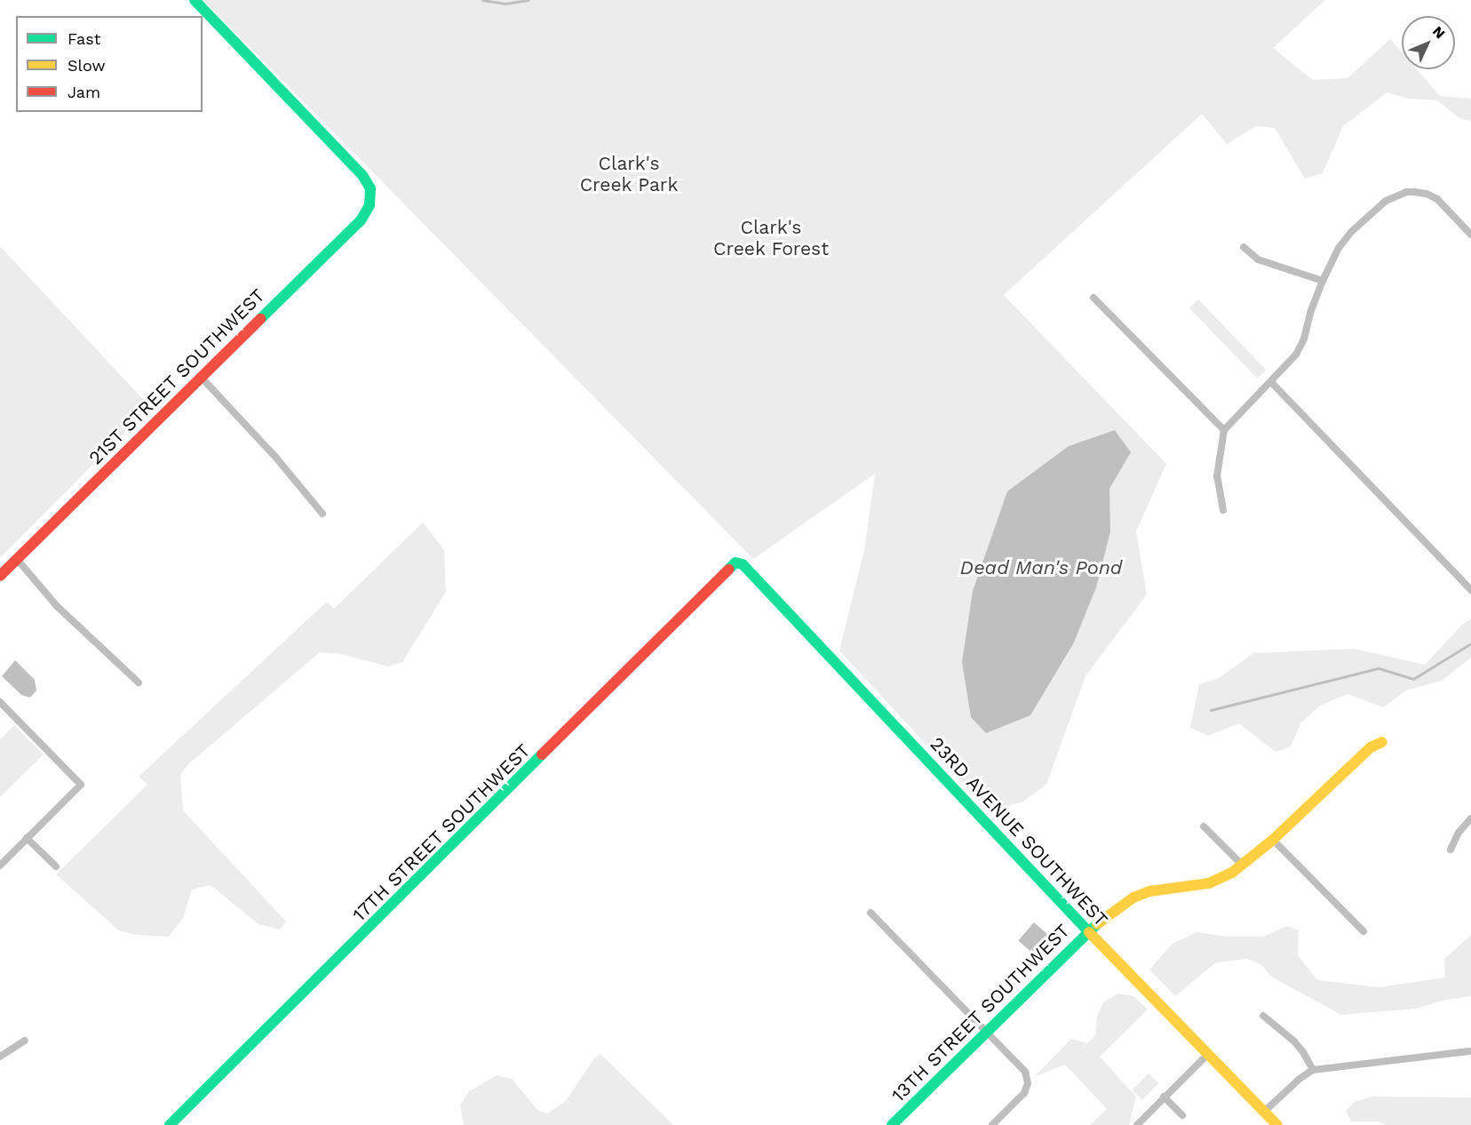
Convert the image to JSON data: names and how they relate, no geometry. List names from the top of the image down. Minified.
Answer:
{"streets":{"street":["21ST STREET SOUTHWEST","23RD AVENUE SOUTHWEST","17TH STREET SOUTHWEST","13TH STREET SOUTHWEST"]},"crossings":[["23RD AVENUE SOUTHWEST","17TH STREET SOUTHWEST"],["23RD AVENUE SOUTHWEST","13TH STREET SOUTHWEST"]],"water":["Dead Man's Pond"],"parks":["Clark's Creek Park","Clark's Creek Forest"],"legend":["Fast","Slow","Jam"],"north":"top right"}
